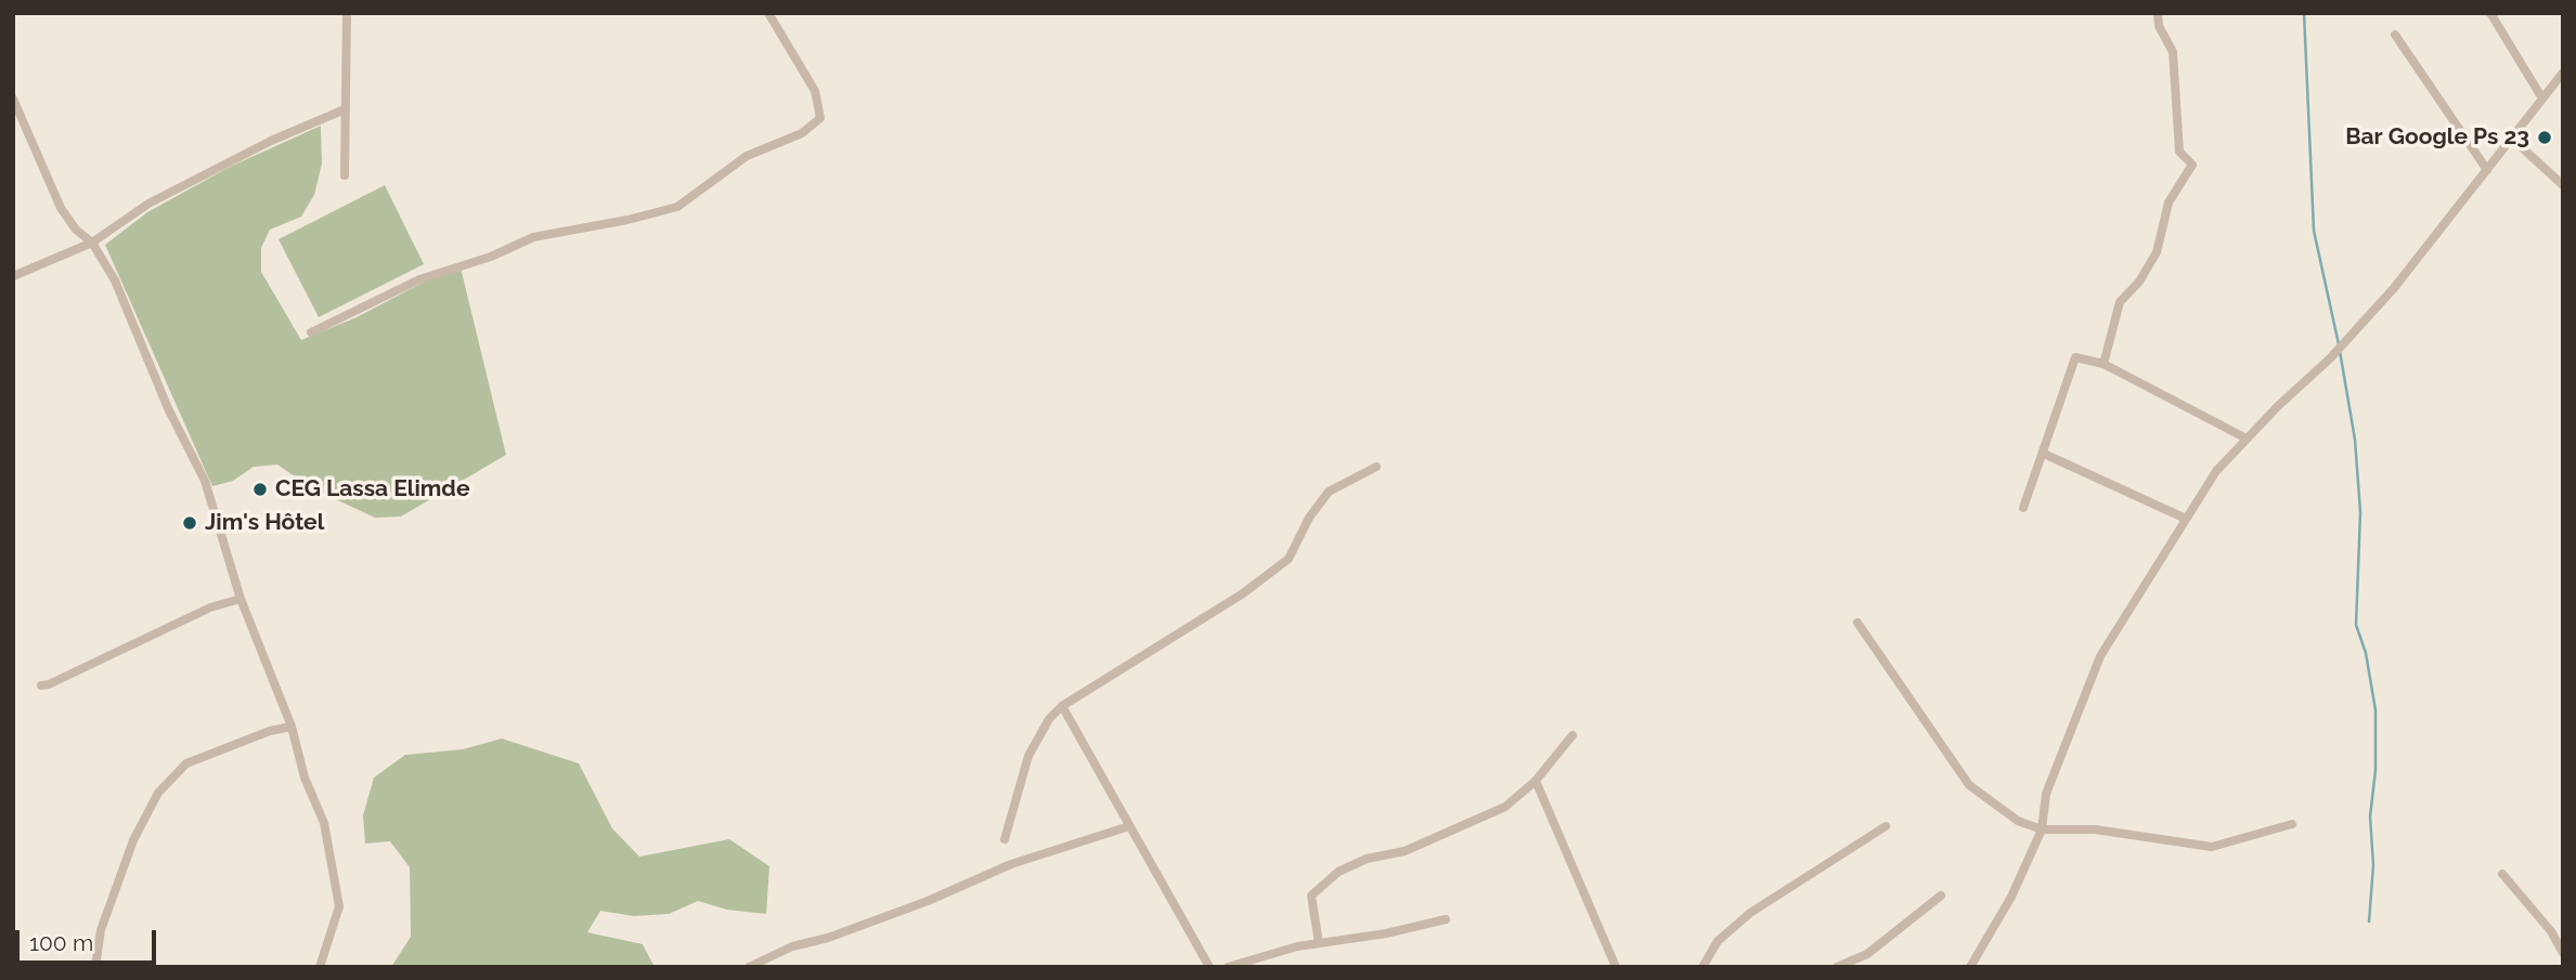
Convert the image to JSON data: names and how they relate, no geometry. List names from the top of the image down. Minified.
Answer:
{"places":["Bar Google Ps 23","CEG Lassa Elimde","Jim's Hôtel"],"scale_bar":"100 m"}
